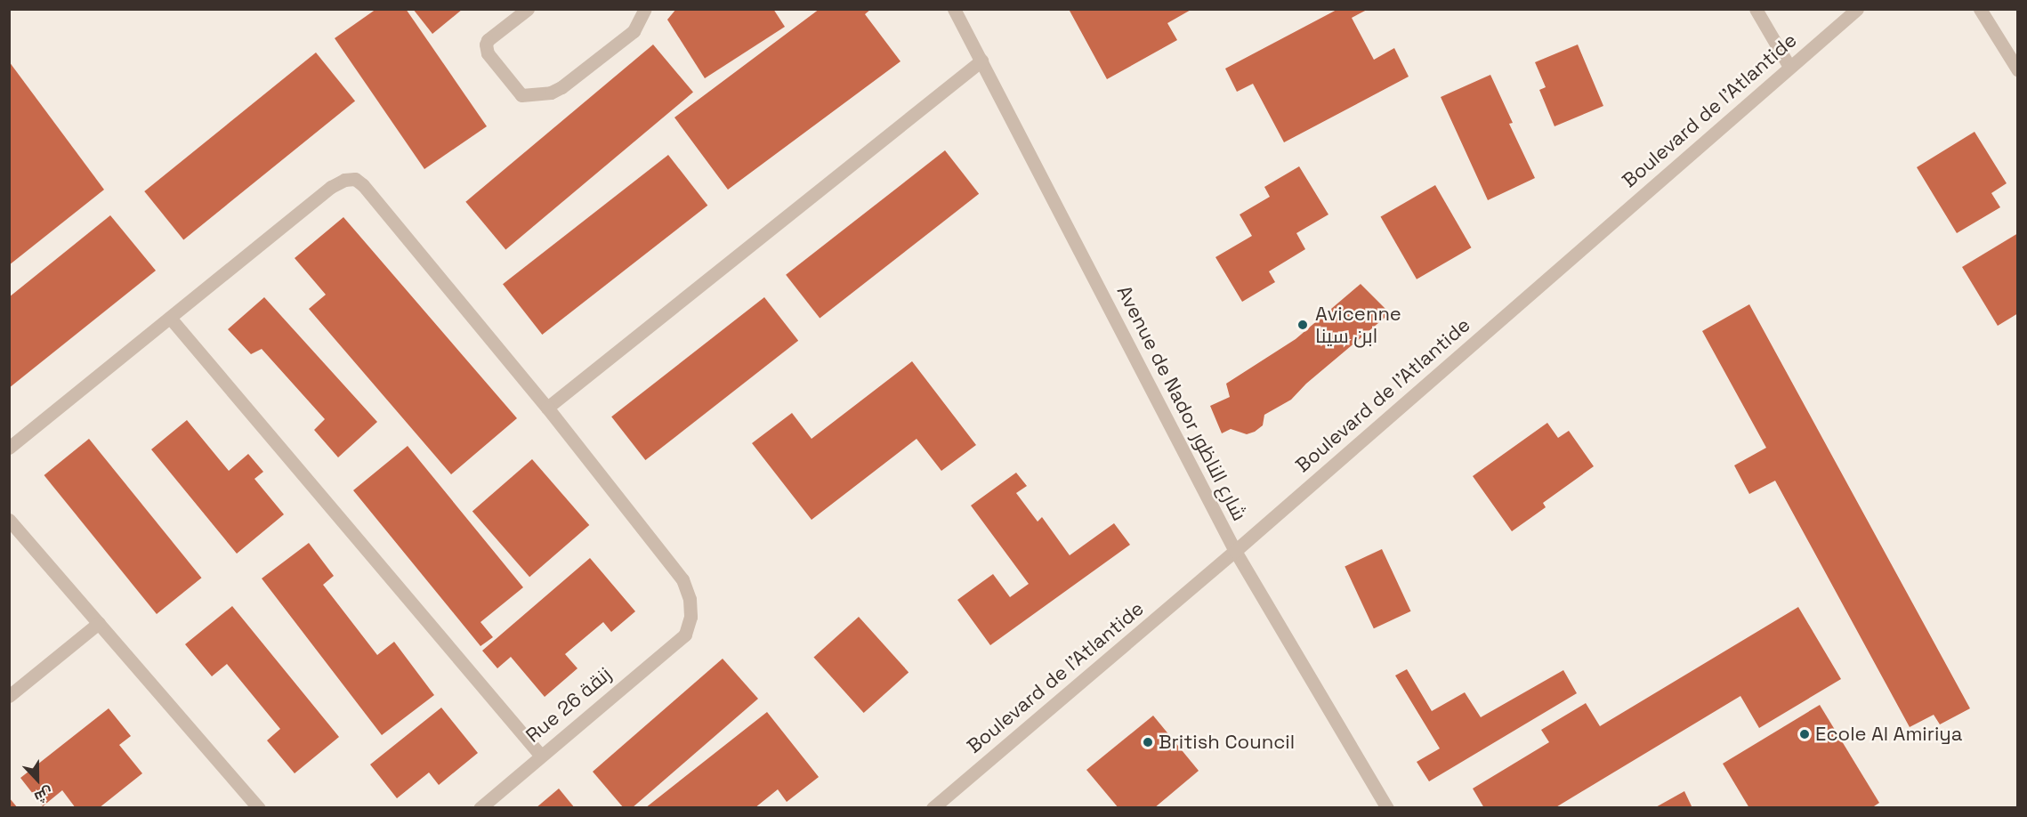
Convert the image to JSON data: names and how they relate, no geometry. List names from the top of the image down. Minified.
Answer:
{"streets":{"street":["Boulevard de l'Atlantide","Avenue de Nador شارع الناظور","Rue 26 زنقة"]},"crossings":[["Boulevard de l'Atlantide","Avenue de Nador شارع الناظور"]],"places":["Avicenne ابن سينا","Ecole Al Amiriya","British Council"],"north":"bottom"}
